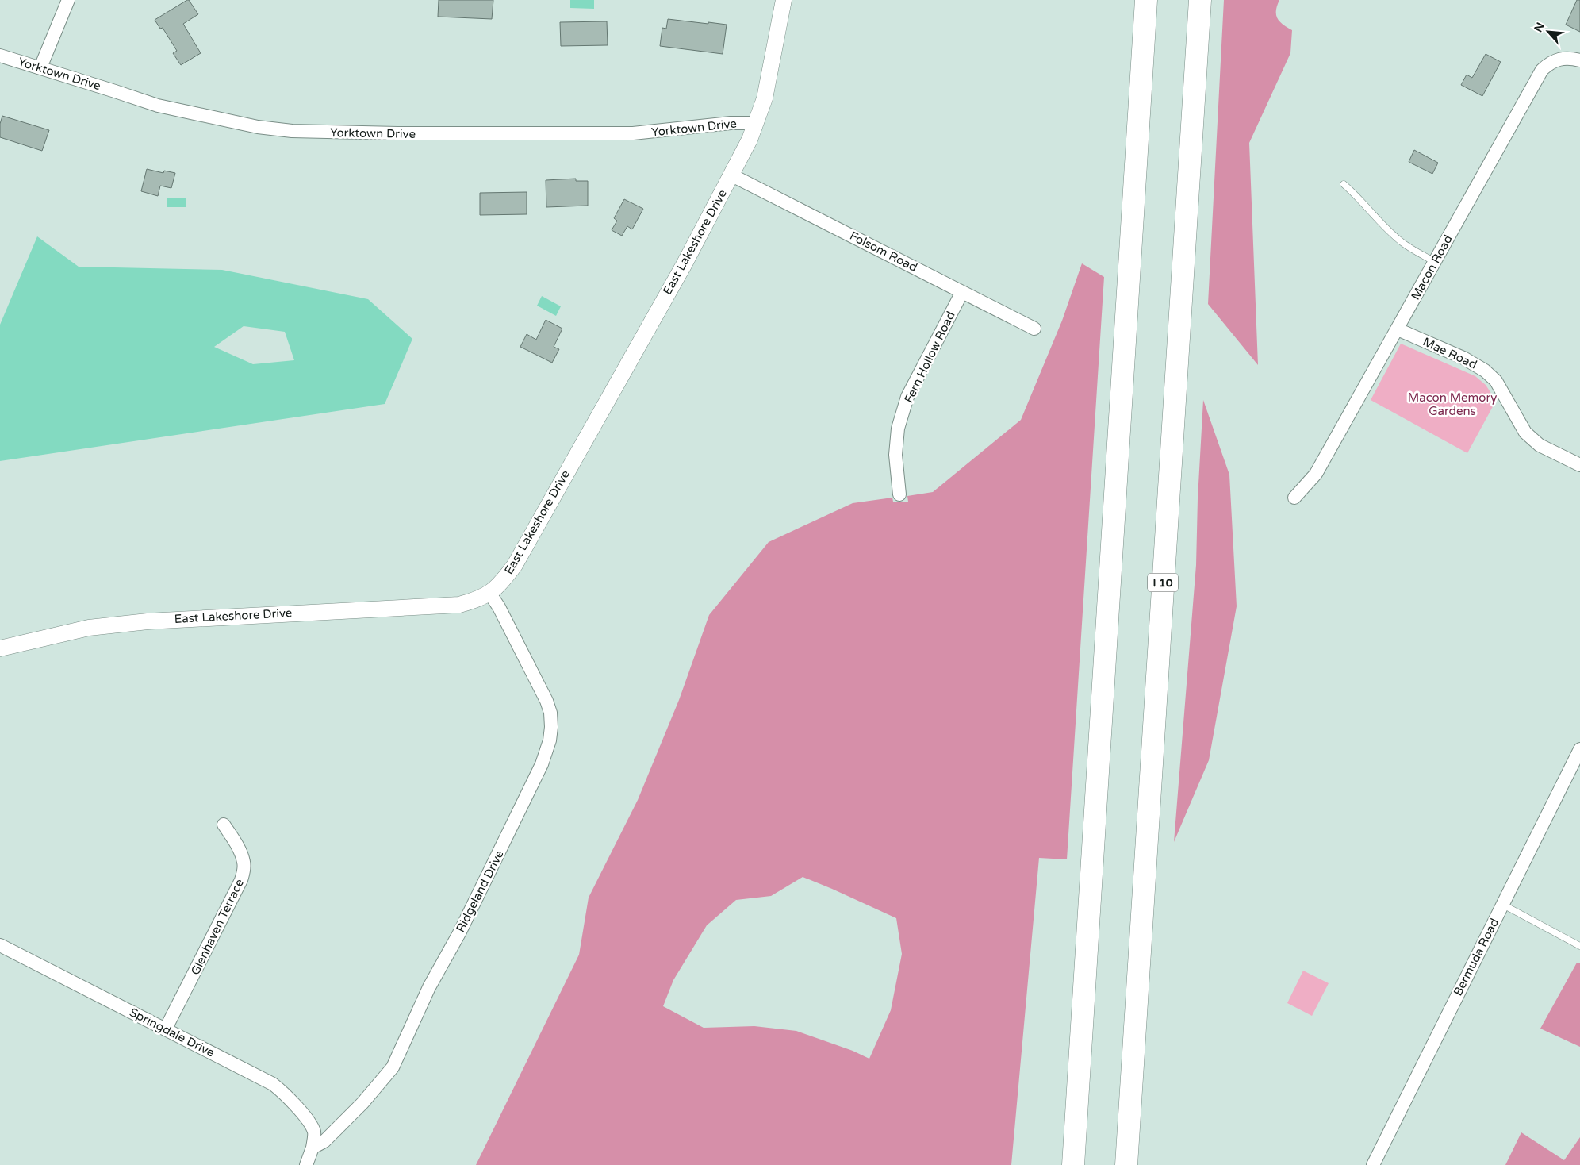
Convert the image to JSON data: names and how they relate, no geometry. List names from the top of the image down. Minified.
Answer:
{"streets":{"highway":["I 10"],"street":["Yorktown Drive","East Lakeshore Drive","Folsom Road","Macon Road","Mae Road","Fern Hollow Road","Ridgeland Drive","Glenhaven Terrace","Bermuda Road","Springdale Drive"]},"crossings":[["Yorktown Drive","East Lakeshore Drive"],["East Lakeshore Drive","Folsom Road"],["East Lakeshore Drive","Ridgeland Drive"],["Folsom Road","Fern Hollow Road"],["Macon Road","Mae Road"],["Ridgeland Drive","Springdale Drive"],["Glenhaven Terrace","Springdale Drive"]],"parks":["Macon Memory Gardens"],"north":"top left"}
